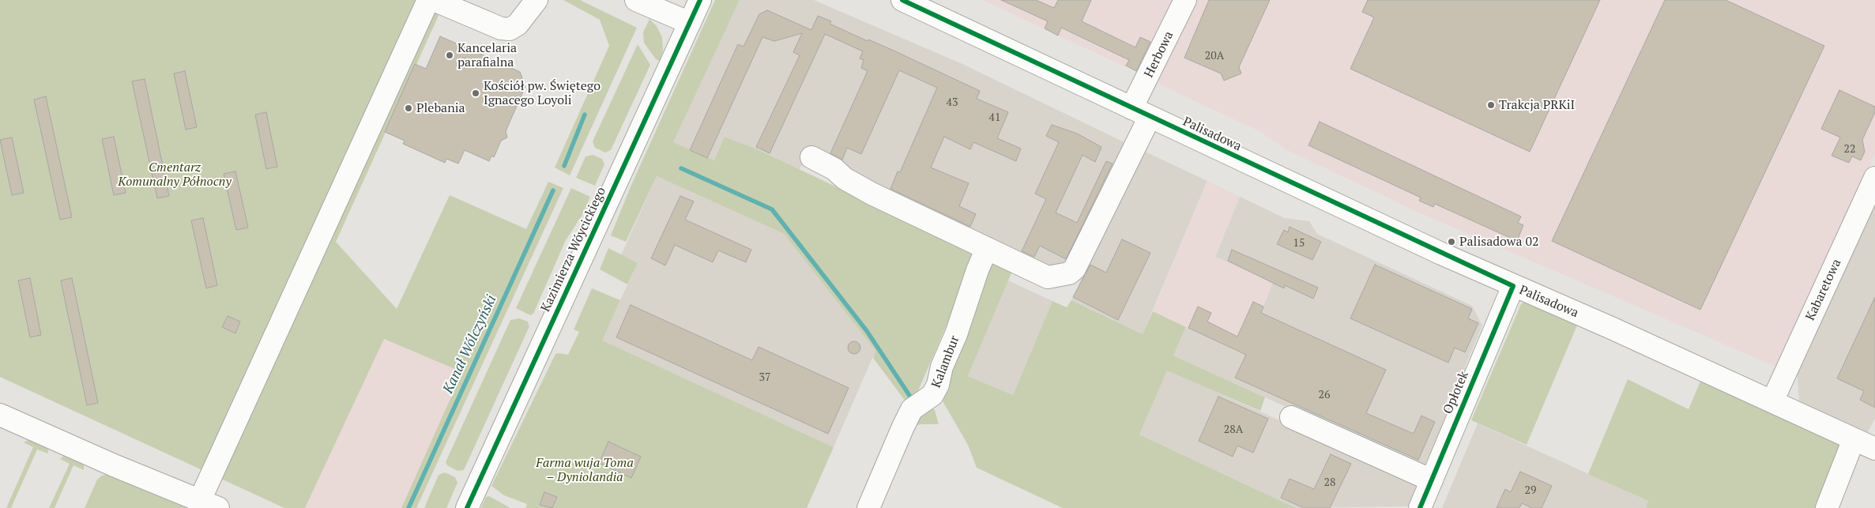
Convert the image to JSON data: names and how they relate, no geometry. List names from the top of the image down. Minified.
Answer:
{"streets":{"street":["Herbowa","Palisadowa","Kazimierza Wóycickiego","Kabaretowa","Kalambur","Opłotek"]},"crossings":[["Herbowa","Palisadowa"],["Herbowa","Kalambur"],["Palisadowa","Kabaretowa"],["Palisadowa","Opłotek"]],"water":["Kanał Wólczyński"],"parks":["Cmentarz Komunalny Północny","Farma wuja Toma – Dyniolandia"],"places":["Kancelaria parafialna","Kościół pw. Świętego Ignacego Loyoli","Trakcja PRKiI","Plebania","Palisadowa 02"],"house_numbers":["20A","43","41","22","15","37","26","28A","28","29"]}
